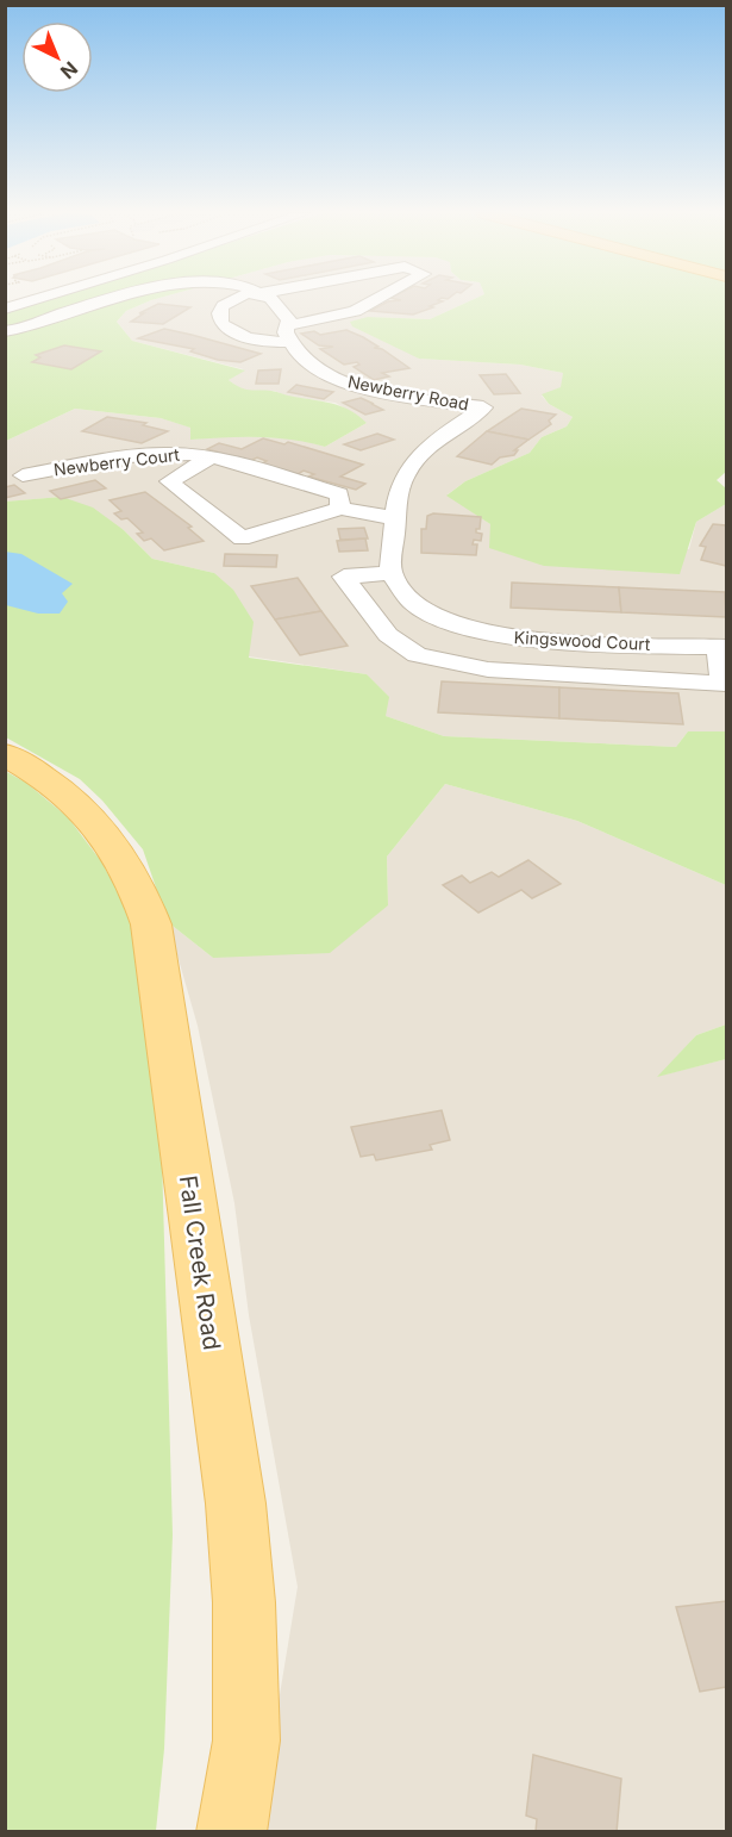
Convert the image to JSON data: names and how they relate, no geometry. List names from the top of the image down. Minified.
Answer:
{"streets":{"main road":["Fall Creek Road"],"street":["Newberry Road","Newberry Court","Kingswood Court"]},"crossings":[["Newberry Road","Newberry Court"]],"north":"bottom right"}
